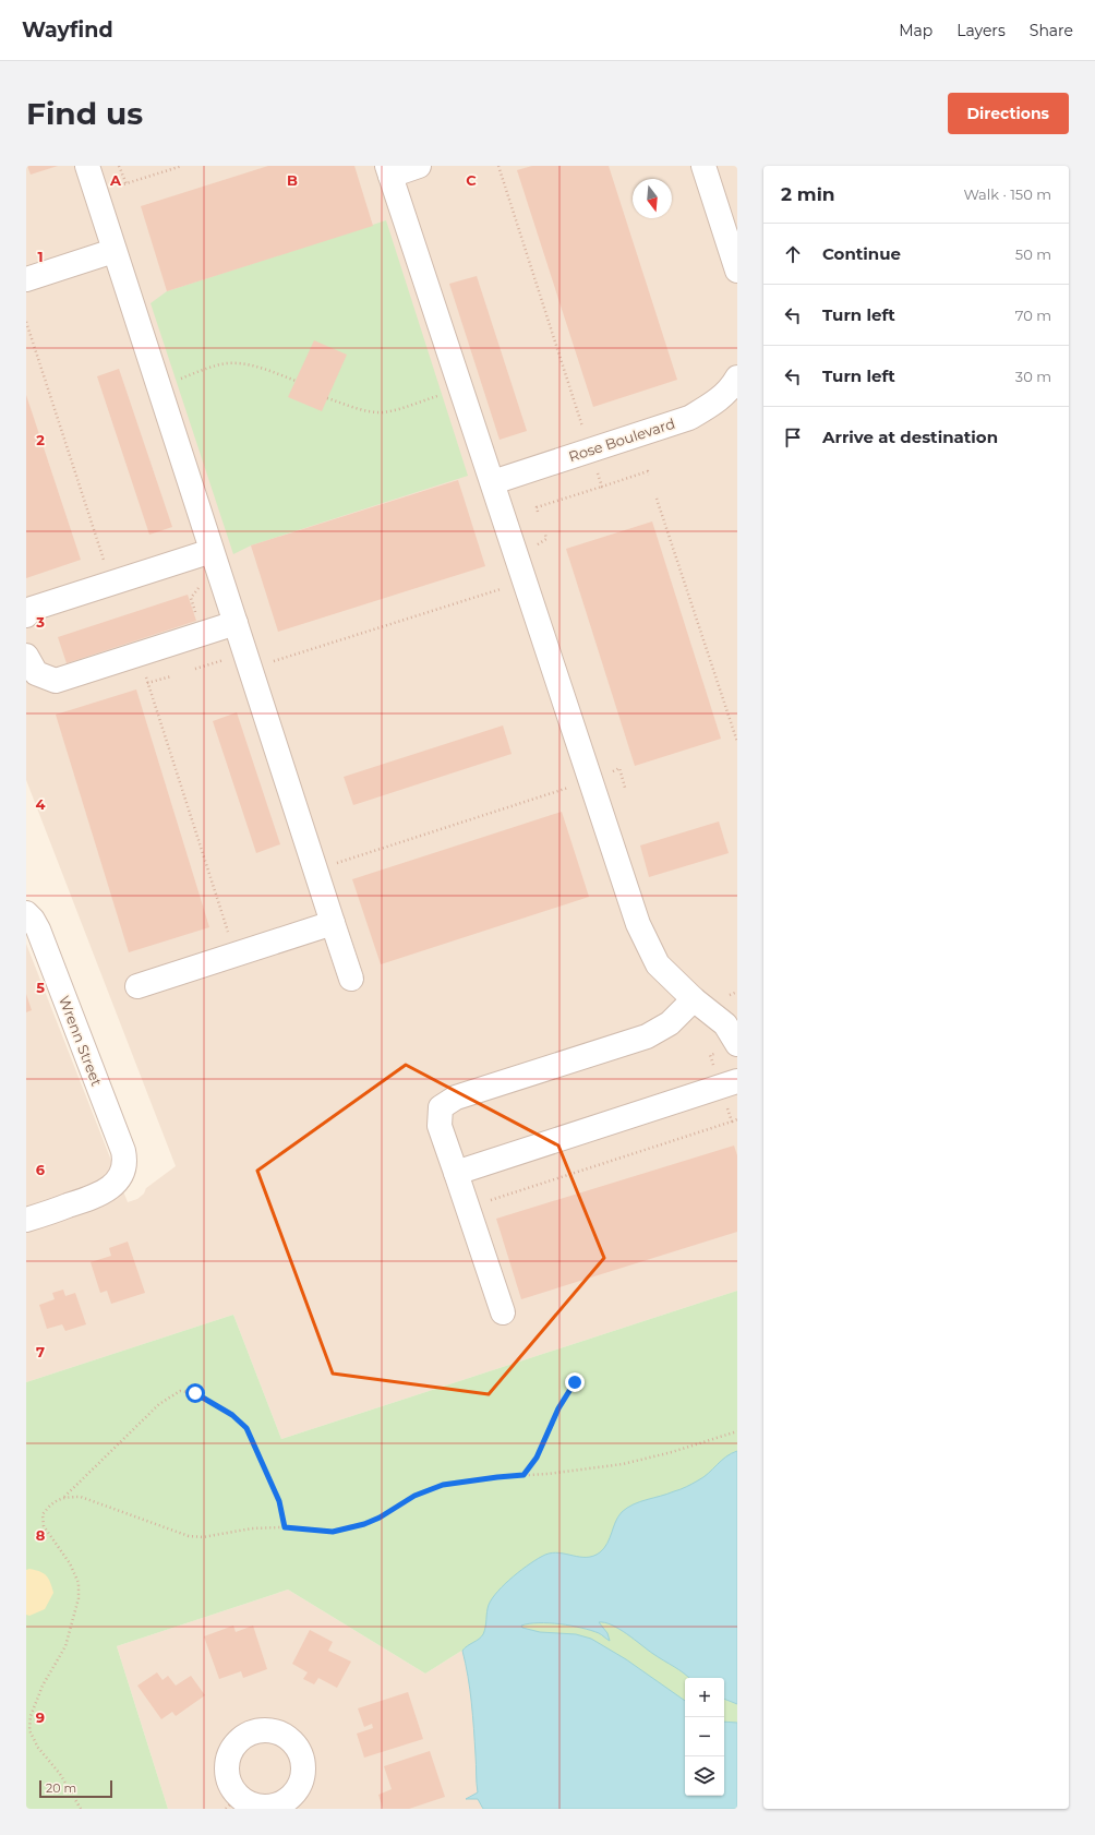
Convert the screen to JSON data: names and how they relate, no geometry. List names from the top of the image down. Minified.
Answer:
{"streets":{"street":["Rose Boulevard","Wrenn Street"]},"scale_bar":"20 m","north":"bottom","page":{"header":"Wayfind","nav":["Map","Layers","Share"],"buttons":"Directions","title":"Find us","heading":["2 min","Walk · 150 m"],"list":[["Continue","50 m"],["Turn left","70 m"],["Turn left","30 m"],"Arrive at destination"],"map_buttons":["+","−"],"scale":"20 m"},"grid":{"columns":["A","B","C"],"rows":["1","2","3","4","5","6","7","8","9"]}}
